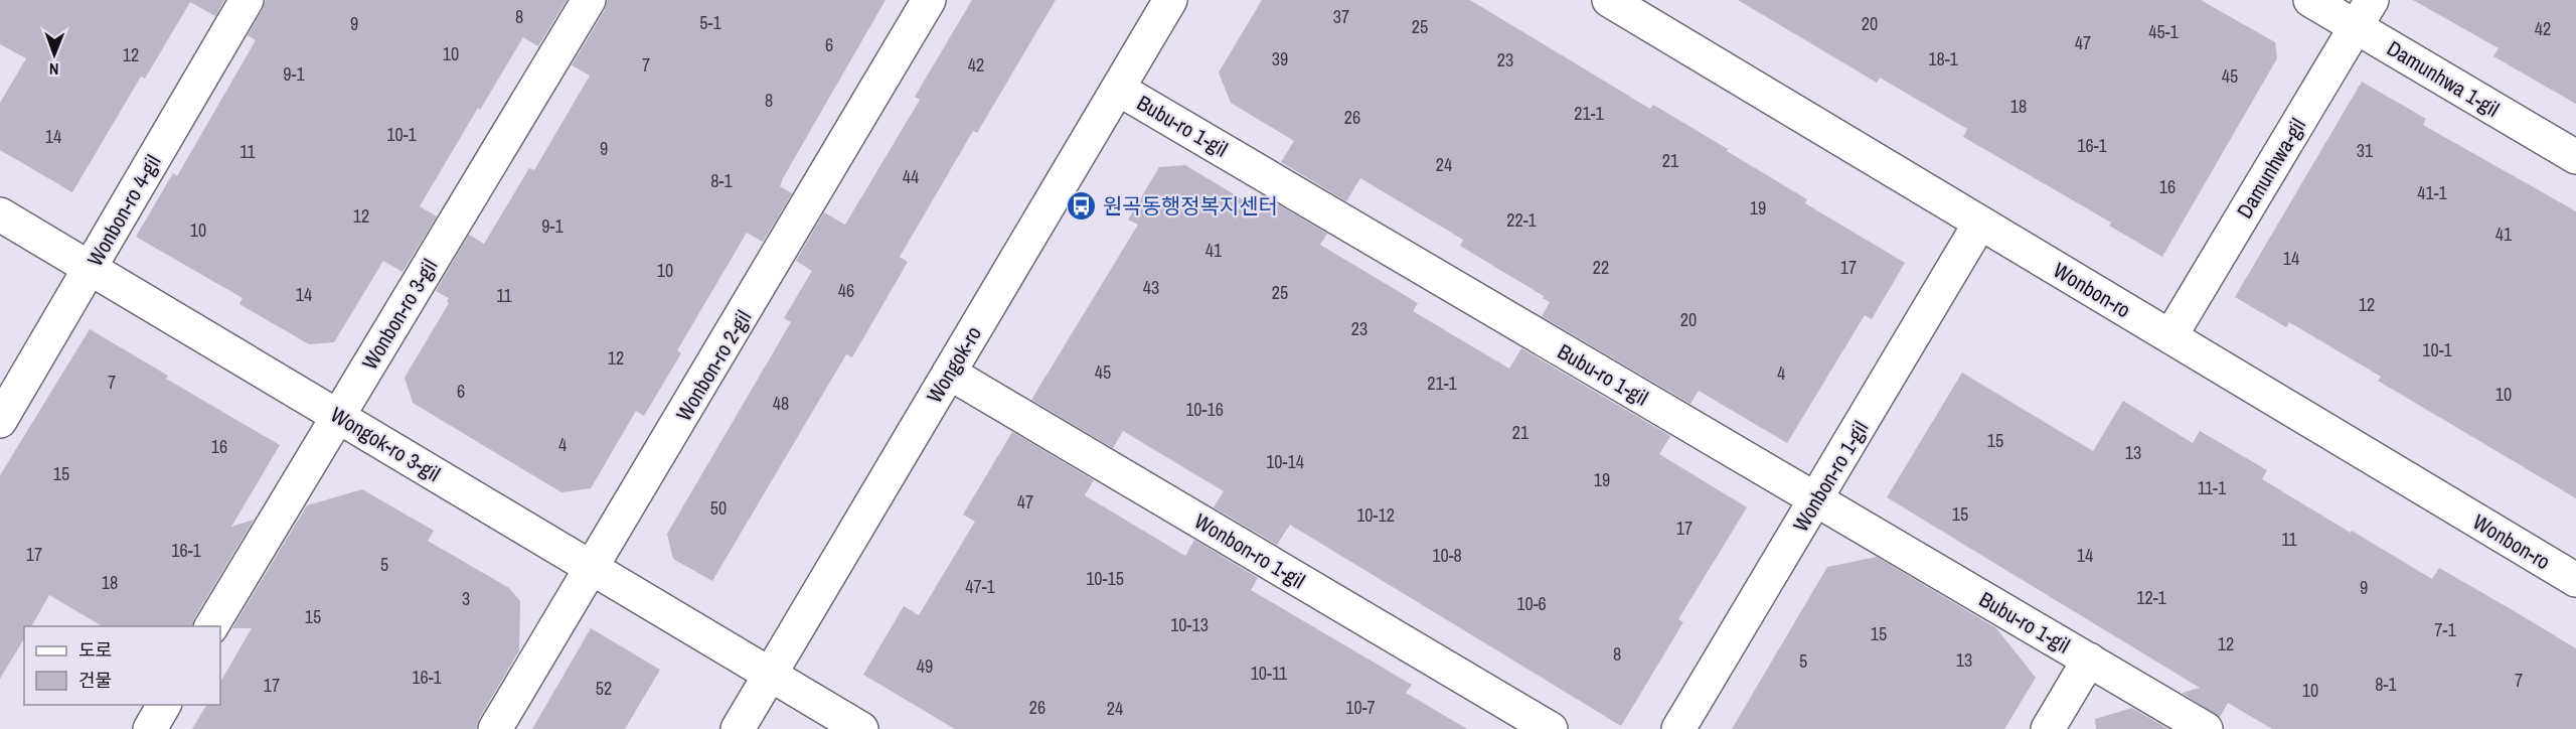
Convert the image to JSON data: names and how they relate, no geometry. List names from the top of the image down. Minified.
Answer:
{"streets":{"street":["Damunhwa 1-gil","Bubu-ro 1-gil","Damunhwa-gil","Wonbon-ro 4-gil","Wonbon-ro","Wonbon-ro 3-gil","Wongok-ro","Wonbon-ro 2-gil","Wongok-ro 3-gil","Wonbon-ro 1-gil"]},"crossings":[["Damunhwa 1-gil","Damunhwa-gil"],["Bubu-ro 1-gil","Wongok-ro"],["Bubu-ro 1-gil","Wonbon-ro 1-gil"],["Damunhwa-gil","Wonbon-ro"],["Wonbon-ro 4-gil","Wongok-ro 3-gil"],["Wonbon-ro","Wonbon-ro 1-gil"],["Wonbon-ro 3-gil","Wongok-ro 3-gil"],["Wongok-ro","Wongok-ro 3-gil"],["Wongok-ro","Wonbon-ro 1-gil"],["Wonbon-ro 2-gil","Wongok-ro 3-gil"]],"places":{"bus stop":["원곡동행정복지센터"]},"house_numbers":["8","37","5-1","9","20","25","42","45-1","47","6","10","12","39","18-1","23","7","42","9-1","45","8","18","21-1","26","10-1","14","16-1","9","31","11","21","24","44","8-1","16","41-1","19","12","22-1","9-1","10","41","41","14","22","17","10","43","46","25","14","11","12","20","23","10-1","12","45","4","7","21-1","6","10","48","10-16","21","15","4","16","13","10-14","15","19","11-1","47","50","15","10-12","17","11","16-1","17","10-8","14","5","10-15","18","47-1","9","12-1","3","10-6","15","10-13","7-1","15","12","8","13","5","49","10-11","16-1","7","8-1","17","52","10","26","10-7","24"],"legend":["도로","건물"],"north":"bottom"}
